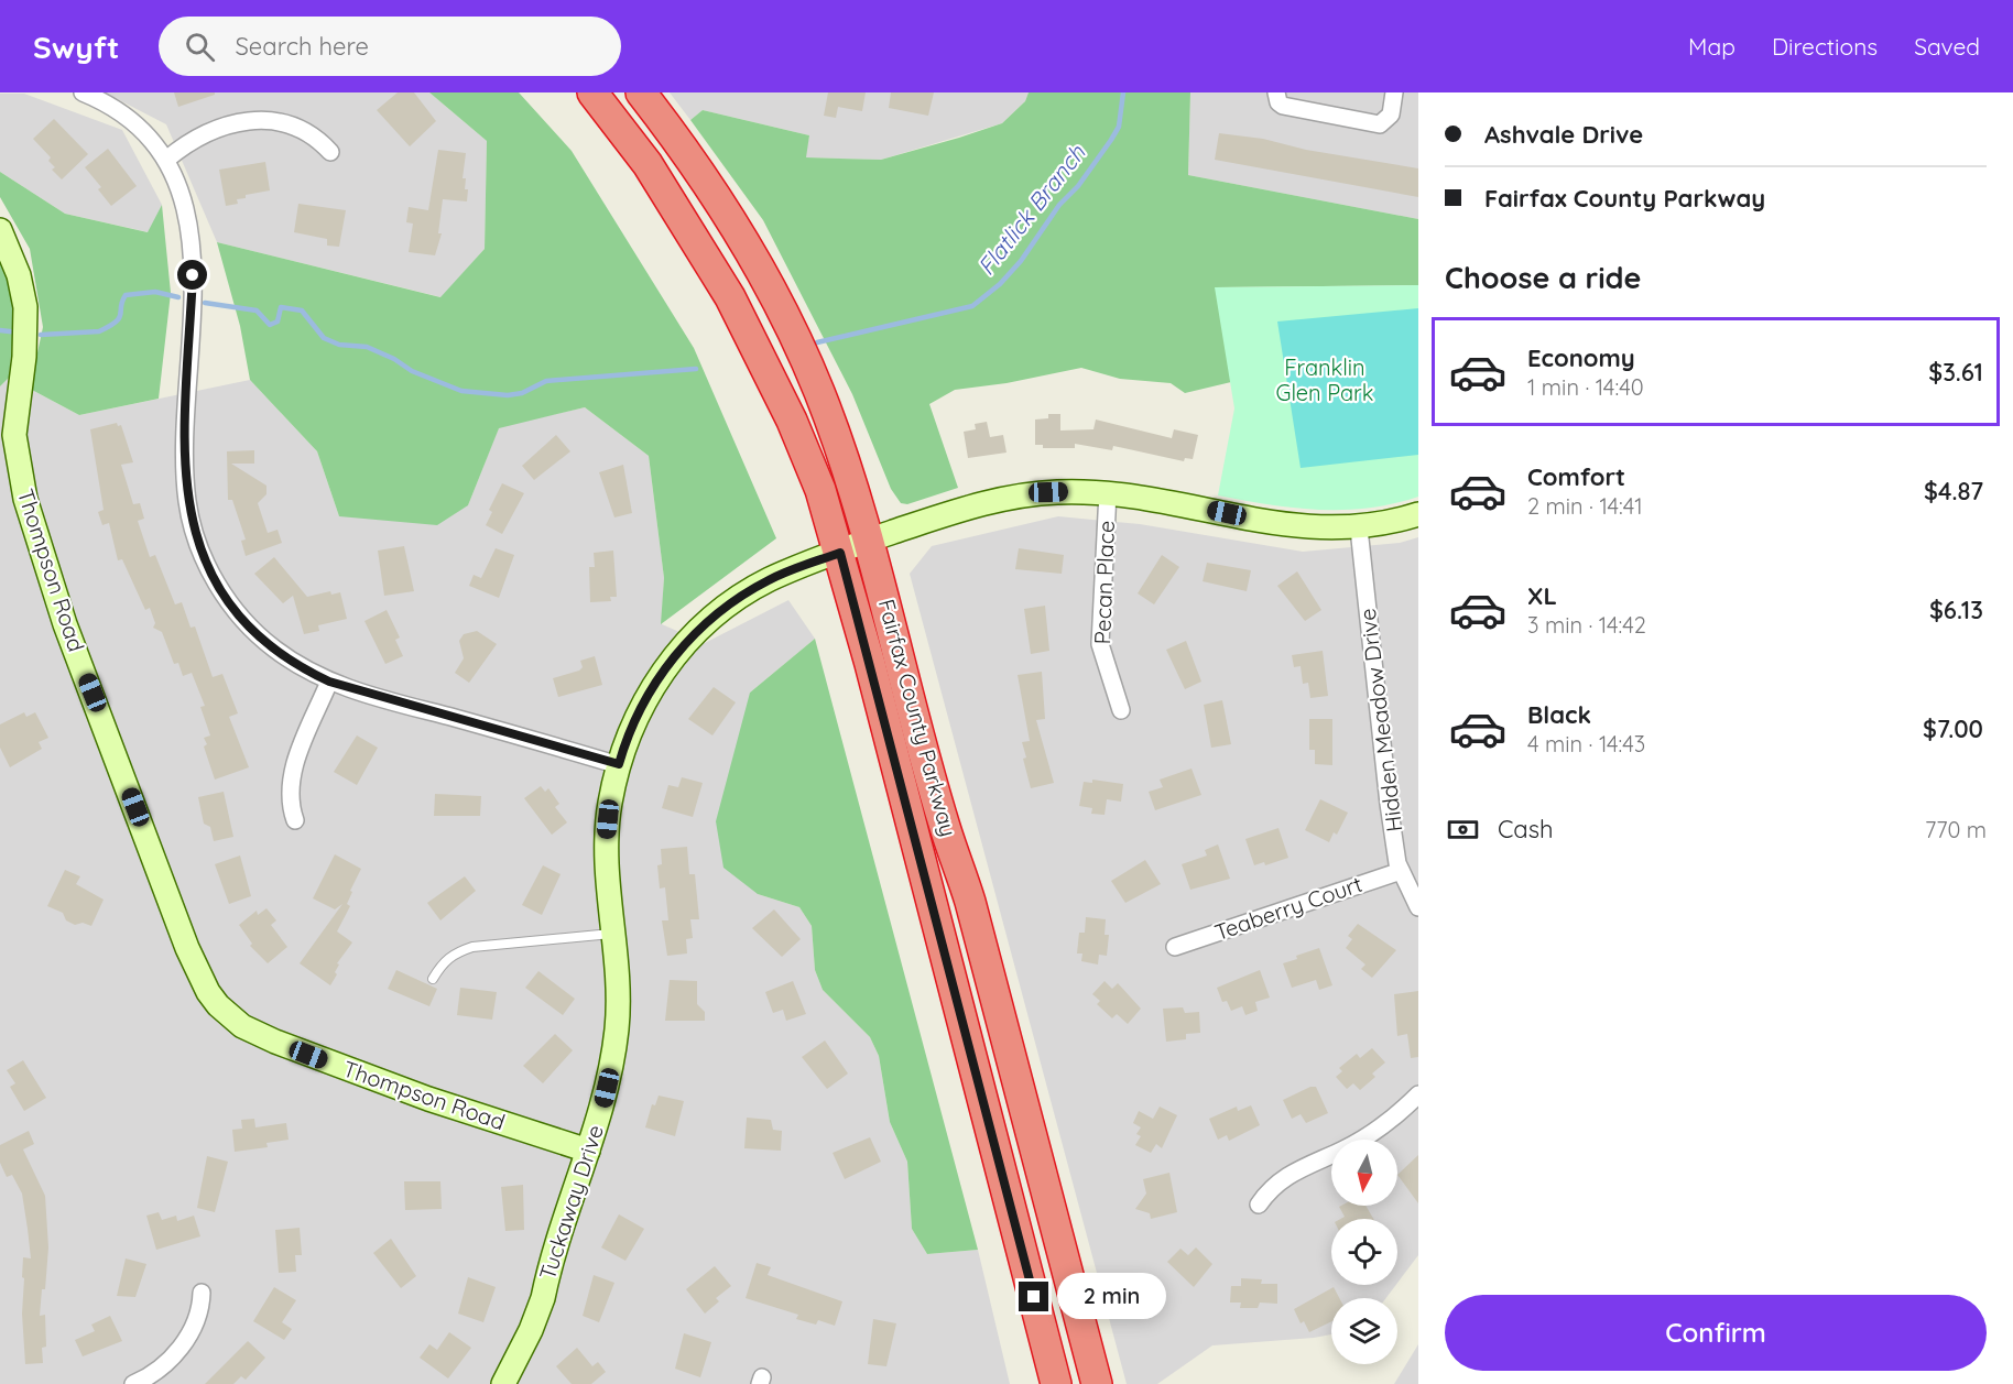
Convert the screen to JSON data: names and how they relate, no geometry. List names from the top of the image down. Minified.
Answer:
{"streets":{"highway":["Fairfax County Parkway"],"street":["Thompson Road","Pecan Place","Hidden Meadow Drive","Teaberry Court","Tuckaway Drive"]},"crossings":[["Thompson Road","Tuckaway Drive"],["Pecan Place","Tuckaway Drive"],["Fairfax County Parkway","Tuckaway Drive"],["Hidden Meadow Drive","Teaberry Court"],["Hidden Meadow Drive","Tuckaway Drive"]],"water":["Flatlick Branch"],"parks":["Franklin Glen Park"],"north":"bottom","page":{"header":"Swyft","search":"Search here","nav":["Map","Directions","Saved"],"banner":["Ashvale Drive","Fairfax County Parkway"],"heading":"Choose a ride","list":[{"name":"Economy","note":"1 min · 14:40","value":"$3.61"},{"name":"Comfort","note":"2 min · 14:41","value":"$4.87"},{"name":"XL","note":"3 min · 14:42","value":"$6.13"},{"name":"Black","note":"4 min · 14:43","value":"$7.00"}],"pay":["Cash","770 m"],"bubble":"2 min","buttons":"Confirm"}}
